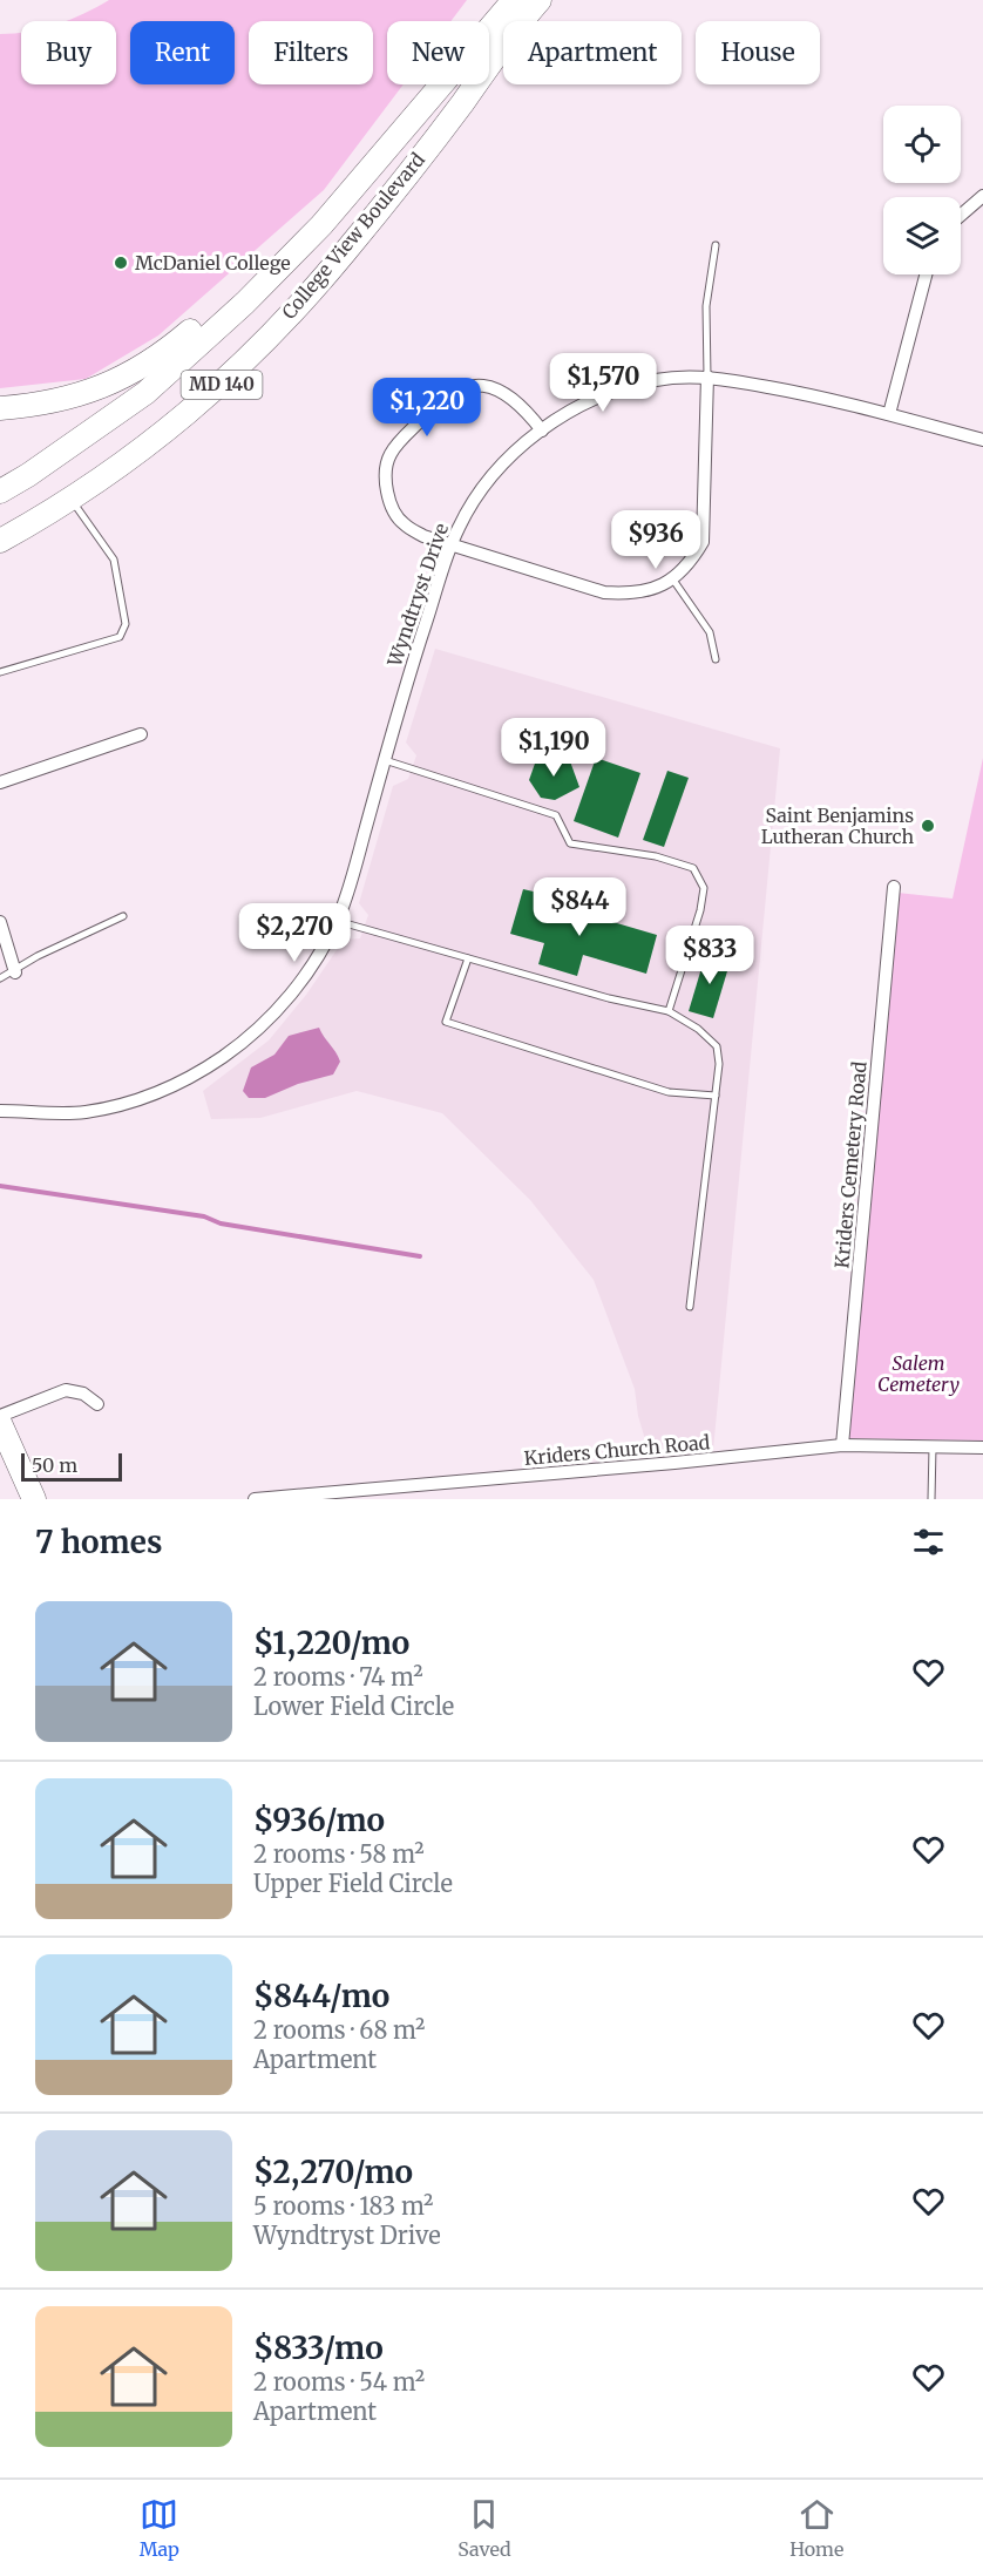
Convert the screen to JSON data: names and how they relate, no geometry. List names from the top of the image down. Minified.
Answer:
{"streets":{"highway":["College View Boulevard","MD 140"],"street":["Wyndtryst Drive","Kriders Cemetery Road","Kriders Church Road"]},"crossings":[["Kriders Cemetery Road","Kriders Church Road"]],"parks":["Salem Cemetery"],"places":["McDaniel College","Saint Benjamins Lutheran Church"],"scale_bar":"50 m","page":{"chip":["Buy","Rent","Filters","New","Apartment","House"],"price":["$1,570","$1,220","$936","$1,190","$844","$2,270","$833"],"scale":"50 m","heading":"7 homes","list":[{"name":"$1,220/mo","note":"2 rooms · 74 m² · Lower Field Circle"},{"name":"$936/mo","note":"2 rooms · 58 m² · Upper Field Circle"},{"name":"$844/mo","note":"2 rooms · 68 m² · Apartment"},{"name":"$2,270/mo","note":"5 rooms · 183 m² · Wyndtryst Drive"},{"name":"$833/mo","note":"2 rooms · 54 m² · Apartment"}],"tabs":["Map","Saved","Home"]}}
